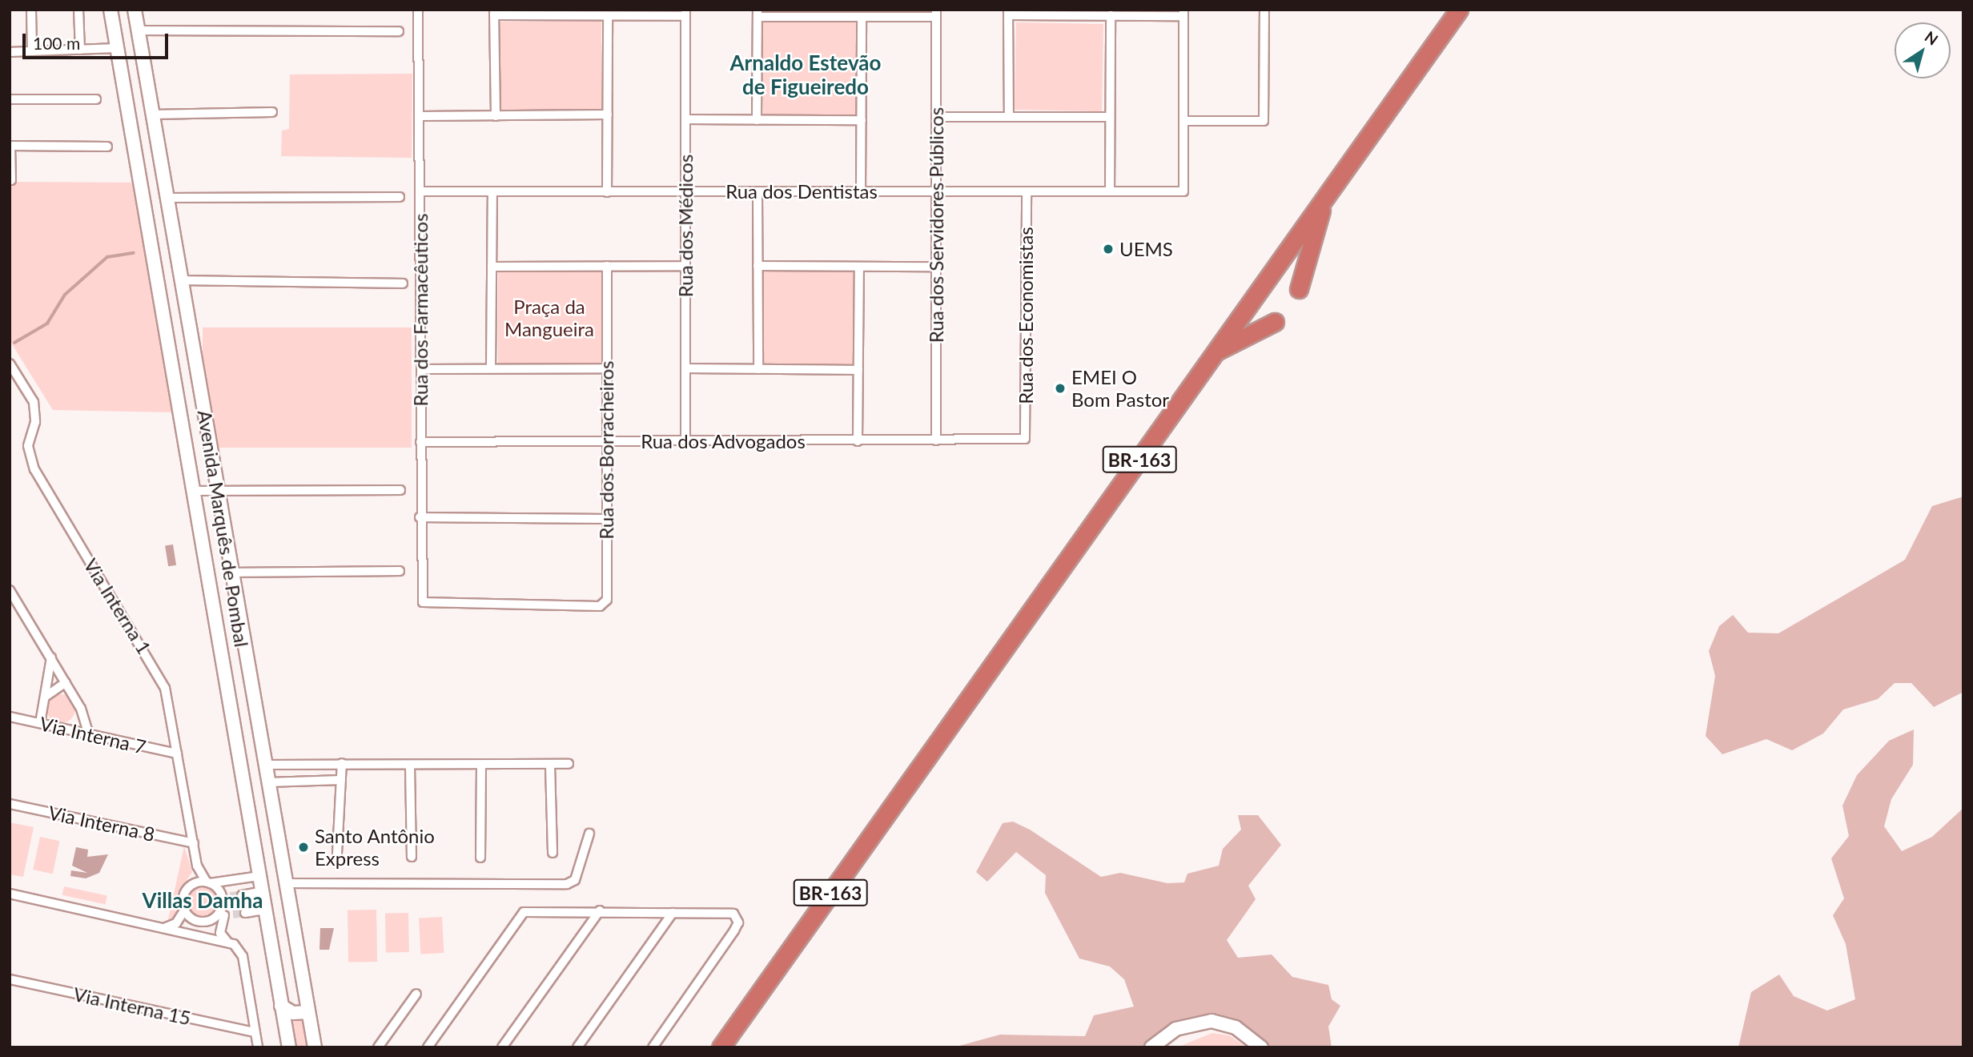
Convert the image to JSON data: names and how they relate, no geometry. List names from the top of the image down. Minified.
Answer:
{"streets":{"highway":["BR-163"],"main road":["Avenida Marquês de Pombal"],"street":["Rua dos Dentistas","Rua dos Servidores Públicos","Rua dos Médicos","Rua dos Farmacêuticos","Rua dos Economistas","Rua dos Advogados","Rua dos Borracheiros","Via Interna 1","Via Interna 7","Via Interna 8","Via Interna 15"]},"crossings":[["Rua dos Dentistas","Rua dos Servidores Públicos"],["Rua dos Dentistas","Rua dos Médicos"],["Rua dos Dentistas","Rua dos Farmacêuticos"],["Rua dos Dentistas","Rua dos Economistas"],["Rua dos Servidores Públicos","Rua dos Advogados"],["Rua dos Médicos","Rua dos Advogados"],["Rua dos Farmacêuticos","Rua dos Advogados"],["Rua dos Farmacêuticos","Rua dos Borracheiros"],["Rua dos Economistas","Rua dos Advogados"],["Rua dos Advogados","Rua dos Borracheiros"],["Via Interna 1","Via Interna 7"],["Via Interna 1","Via Interna 8"]],"districts":["Arnaldo Estevão de Figueiredo","Villas Damha"],"parks":["Praça da Mangueira"],"places":["UEMS","EMEI O Bom Pastor","Santo Antônio Express"],"scale_bar":"100 m","north":"top right"}
